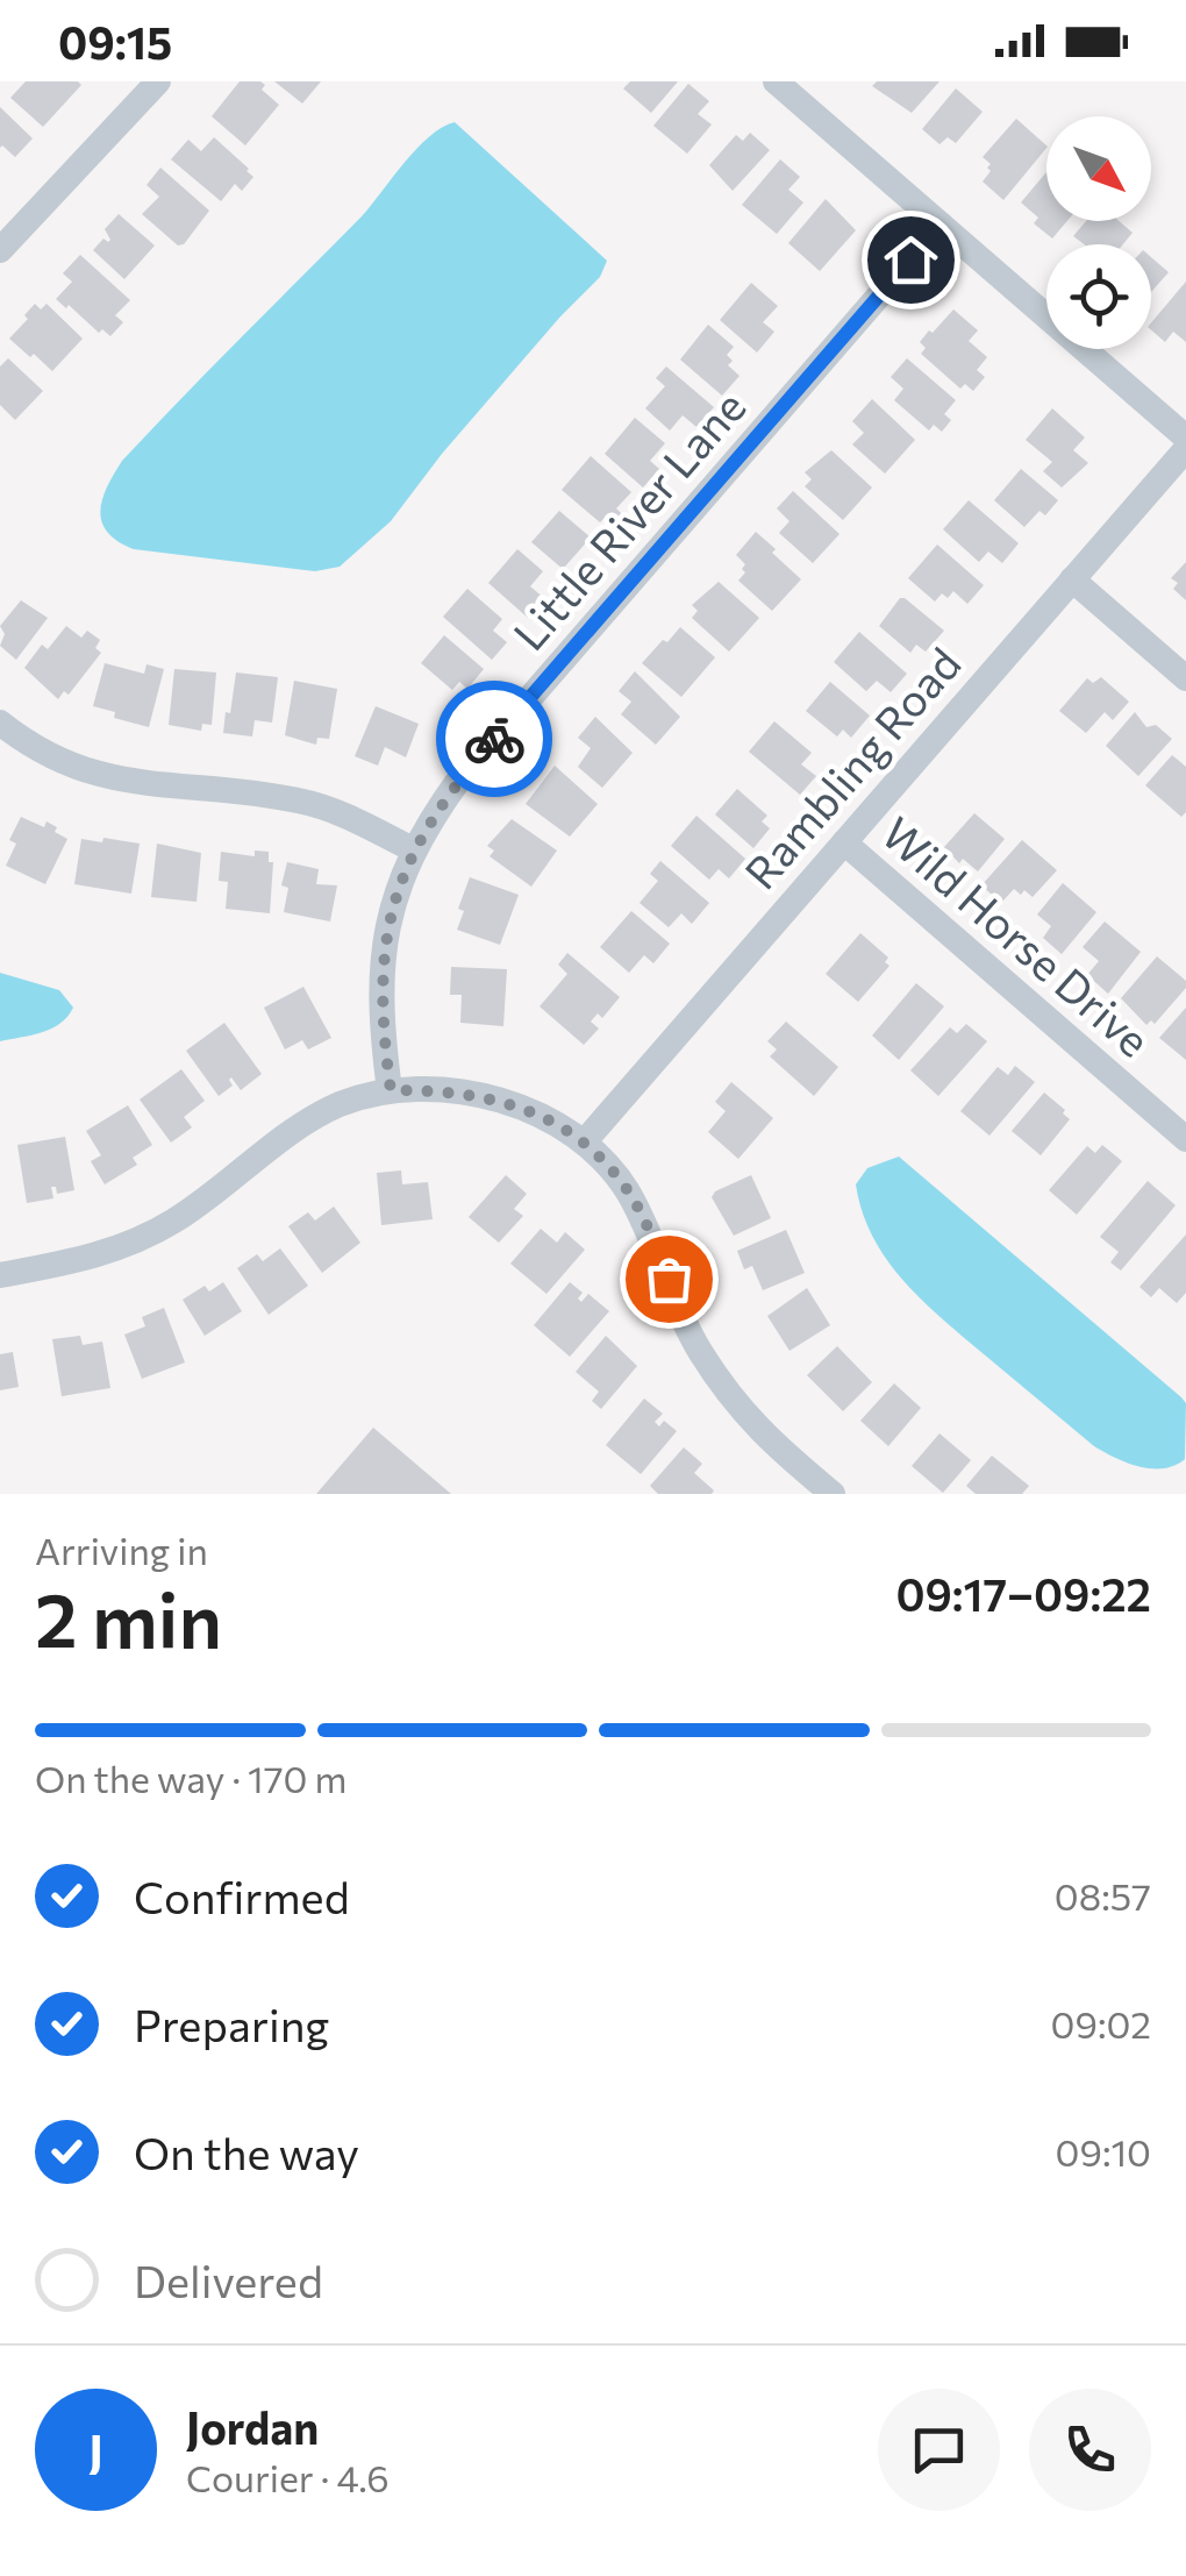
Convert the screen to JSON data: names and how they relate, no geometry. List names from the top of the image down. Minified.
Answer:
{"streets":{"street":["Little River Lane","Rambling Road","Wild Horse Drive"]},"crossings":[["Rambling Road","Wild Horse Drive"]],"north":"bottom right","page":{"status":"09:15","heading":["2 min","Arriving in","09:17–09:22"],"panel":["Jordan","Courier · 4.6"],"bar":"On the way · 170 m","list":[["Confirmed","08:57"],["Preparing","09:02"],["On the way","09:10"],"Delivered"],"round":"J"}}
